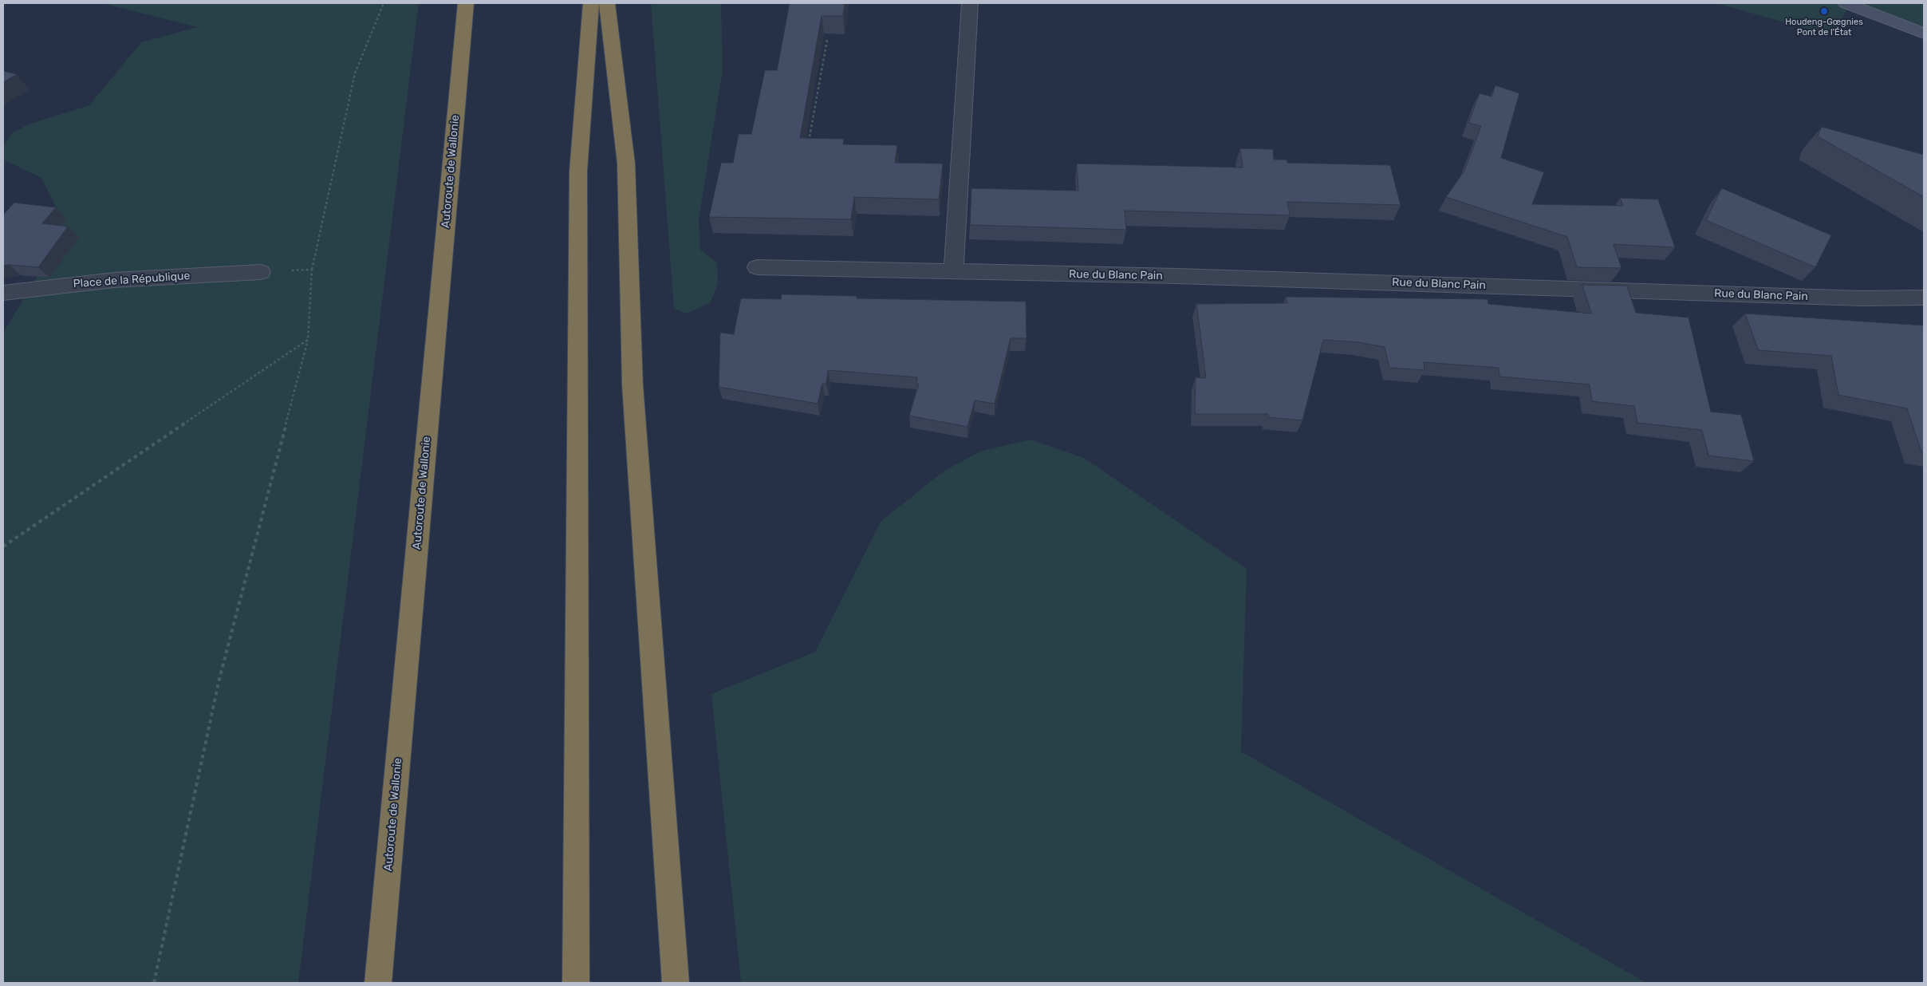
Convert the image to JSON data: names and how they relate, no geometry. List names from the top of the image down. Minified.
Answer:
{"streets":{"highway":["Autoroute de Wallonie"],"street":["Rue du Blanc Pain","Place de la République"]},"places":["Houdeng-Gœgnies Pont de l'État"]}
